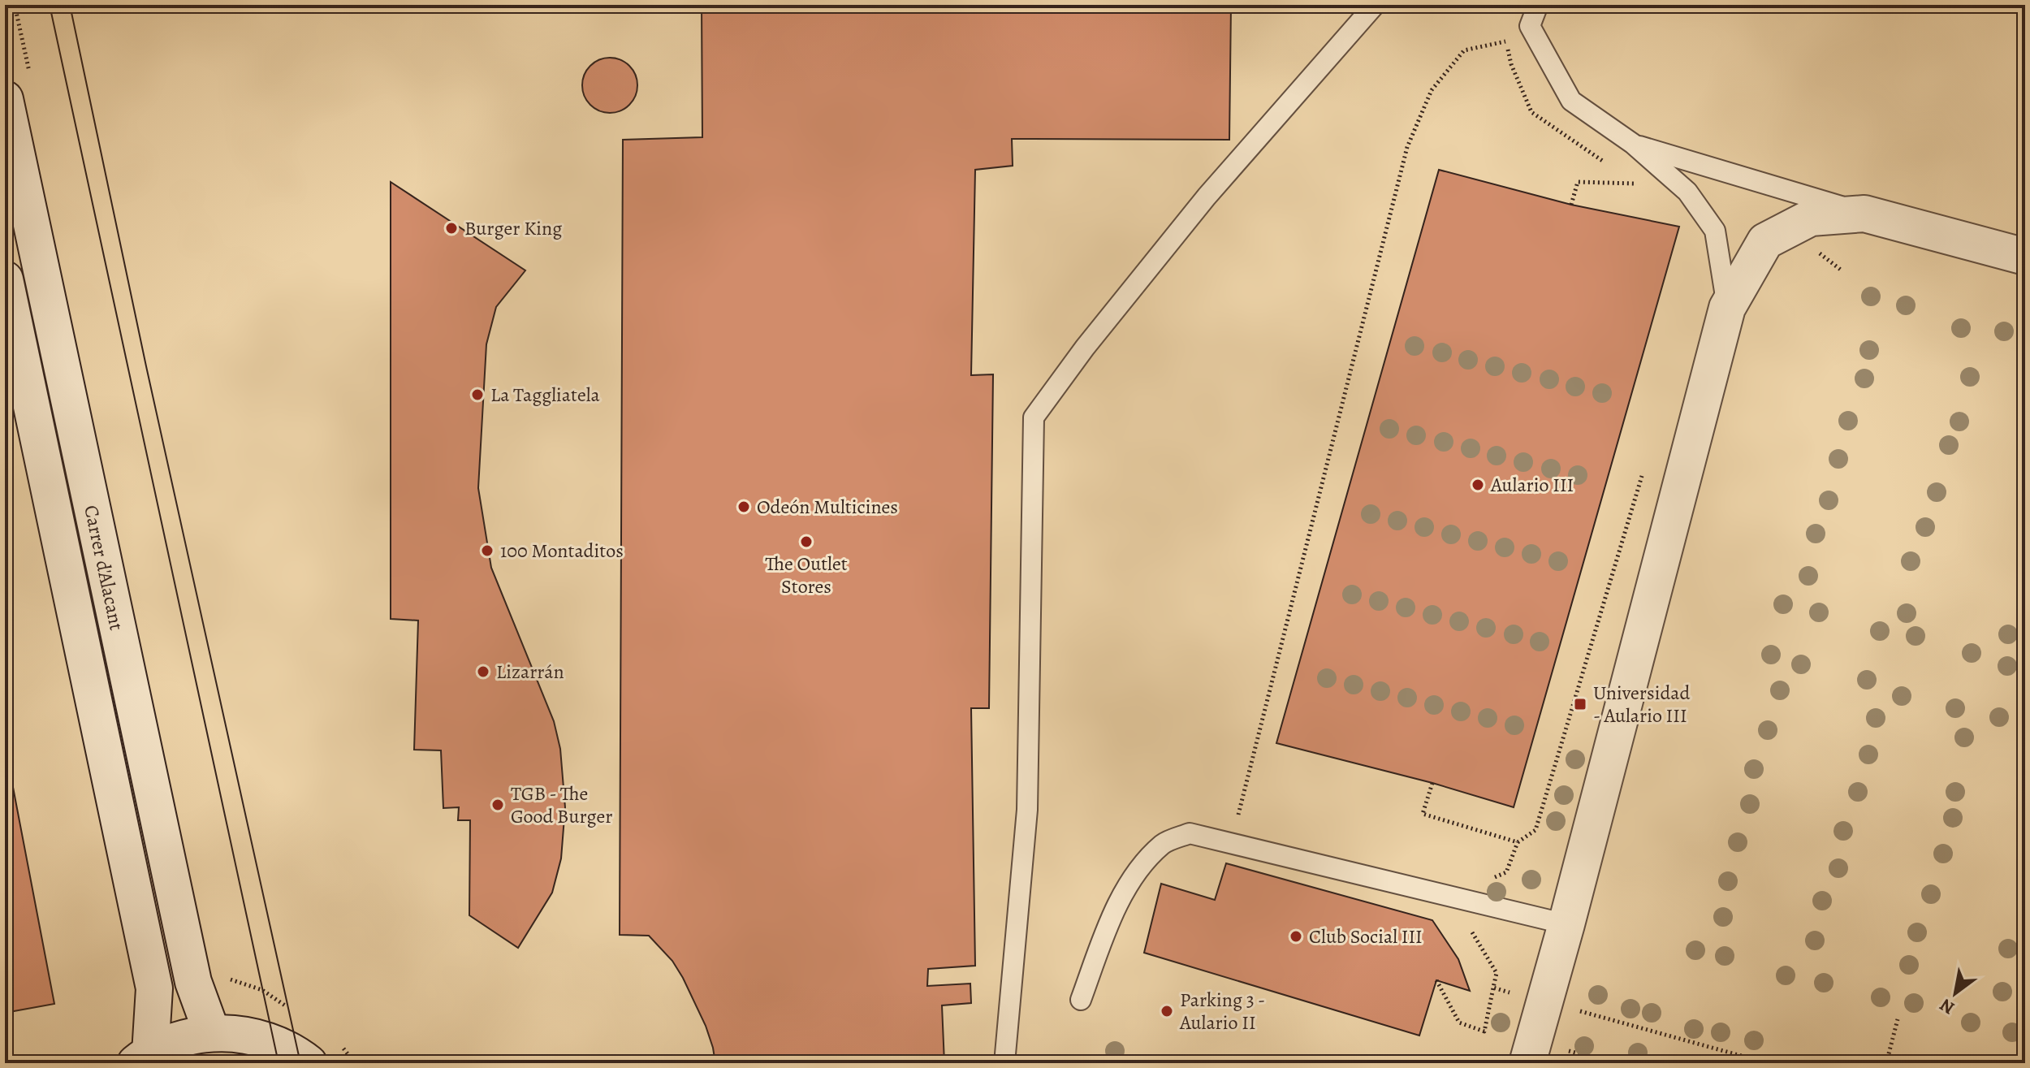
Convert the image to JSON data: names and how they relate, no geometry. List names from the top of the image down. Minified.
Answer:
{"streets":{"main road":["Carrer d'Alacant"]},"places":{"other":["Burger King","La Taggliatela","Aulario III","Odeón Multicines","The Outlet Stores","100 Montaditos","Lizarrán","TGB - The Good Burger","Club Social III","Parking 3 - Aulario II"],"transit":["Universidad - Aulario III"]},"north":"bottom left"}
